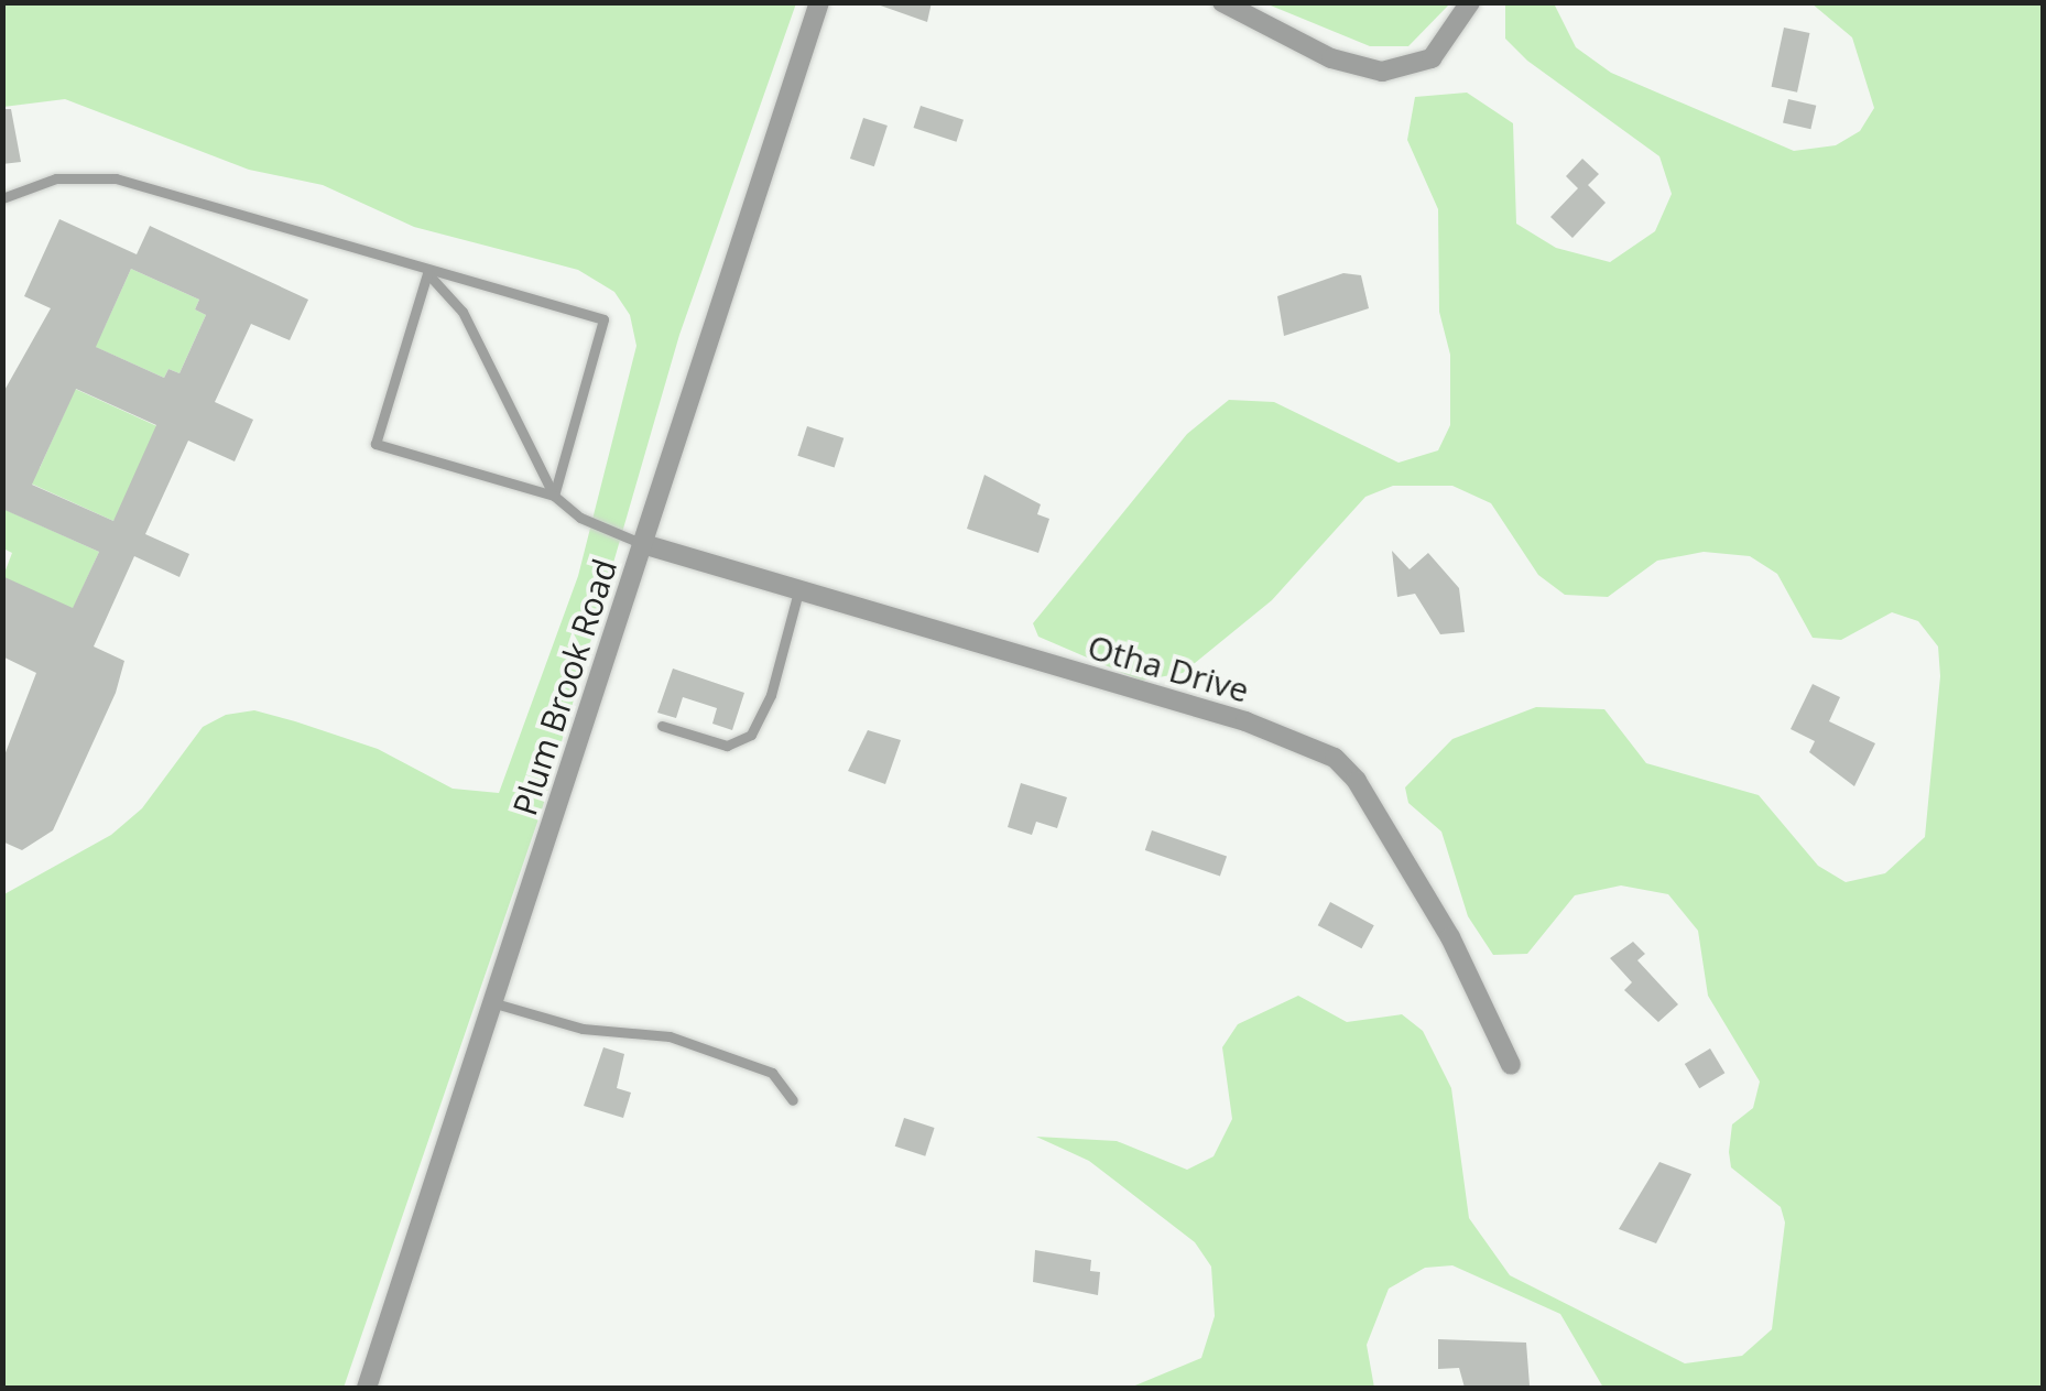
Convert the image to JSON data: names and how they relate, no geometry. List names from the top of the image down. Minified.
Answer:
{"streets":{"street":["Otha Drive","Plum Brook Road"]},"crossings":[["Otha Drive","Plum Brook Road"]]}
